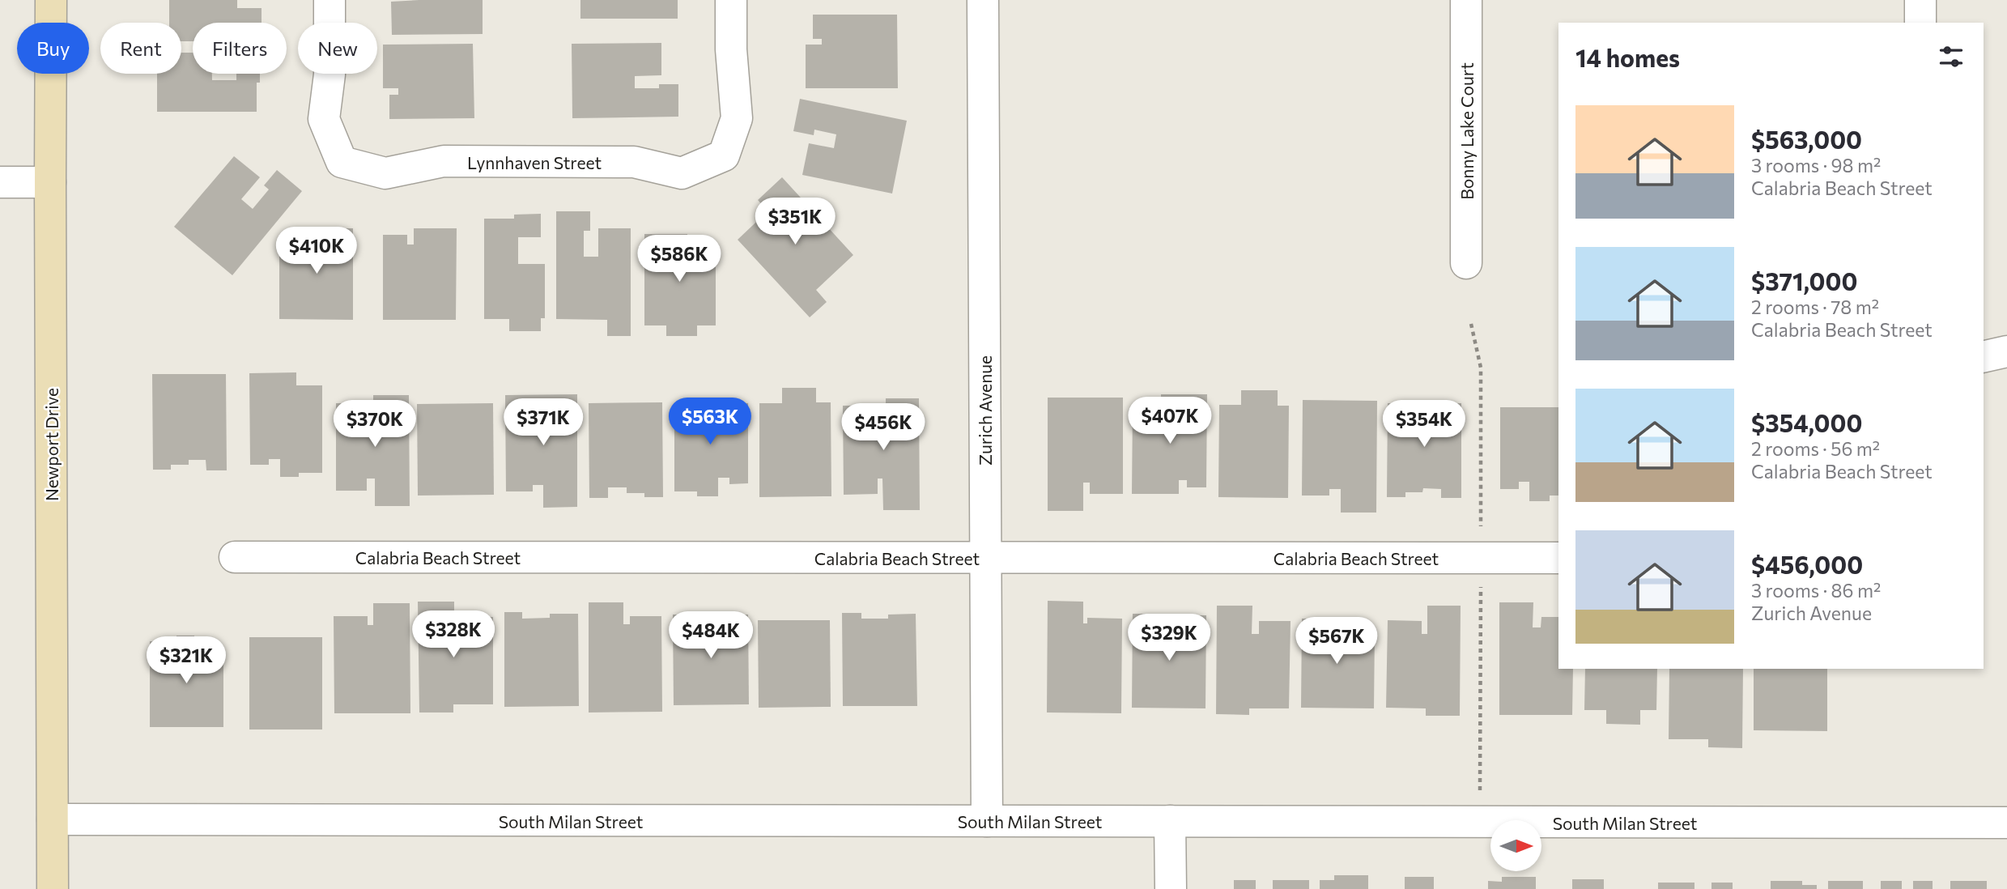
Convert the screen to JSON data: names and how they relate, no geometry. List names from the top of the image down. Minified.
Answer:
{"streets":{"street":["Bonny Lake Court","Lynnhaven Street","Zurich Avenue","Newport Drive","Calabria Beach Street","South Milan Street"]},"crossings":[["Zurich Avenue","Calabria Beach Street"],["Zurich Avenue","South Milan Street"],["Newport Drive","South Milan Street"]],"north":"right","page":{"chip":["Buy","Rent","Filters","New"],"heading":"14 homes","list":[{"name":"$563,000","note":"3 rooms · 98 m² · Calabria Beach Street"},{"name":"$371,000","note":"2 rooms · 78 m² · Calabria Beach Street"},{"name":"$354,000","note":"2 rooms · 56 m² · Calabria Beach Street"},{"name":"$456,000","note":"3 rooms · 86 m² · Zurich Avenue"}],"price":["$351K","$410K","$586K","$407K","$563K","$371K","$370K","$354K","$456K","$328K","$484K","$329K","$567K","$321K"]}}
